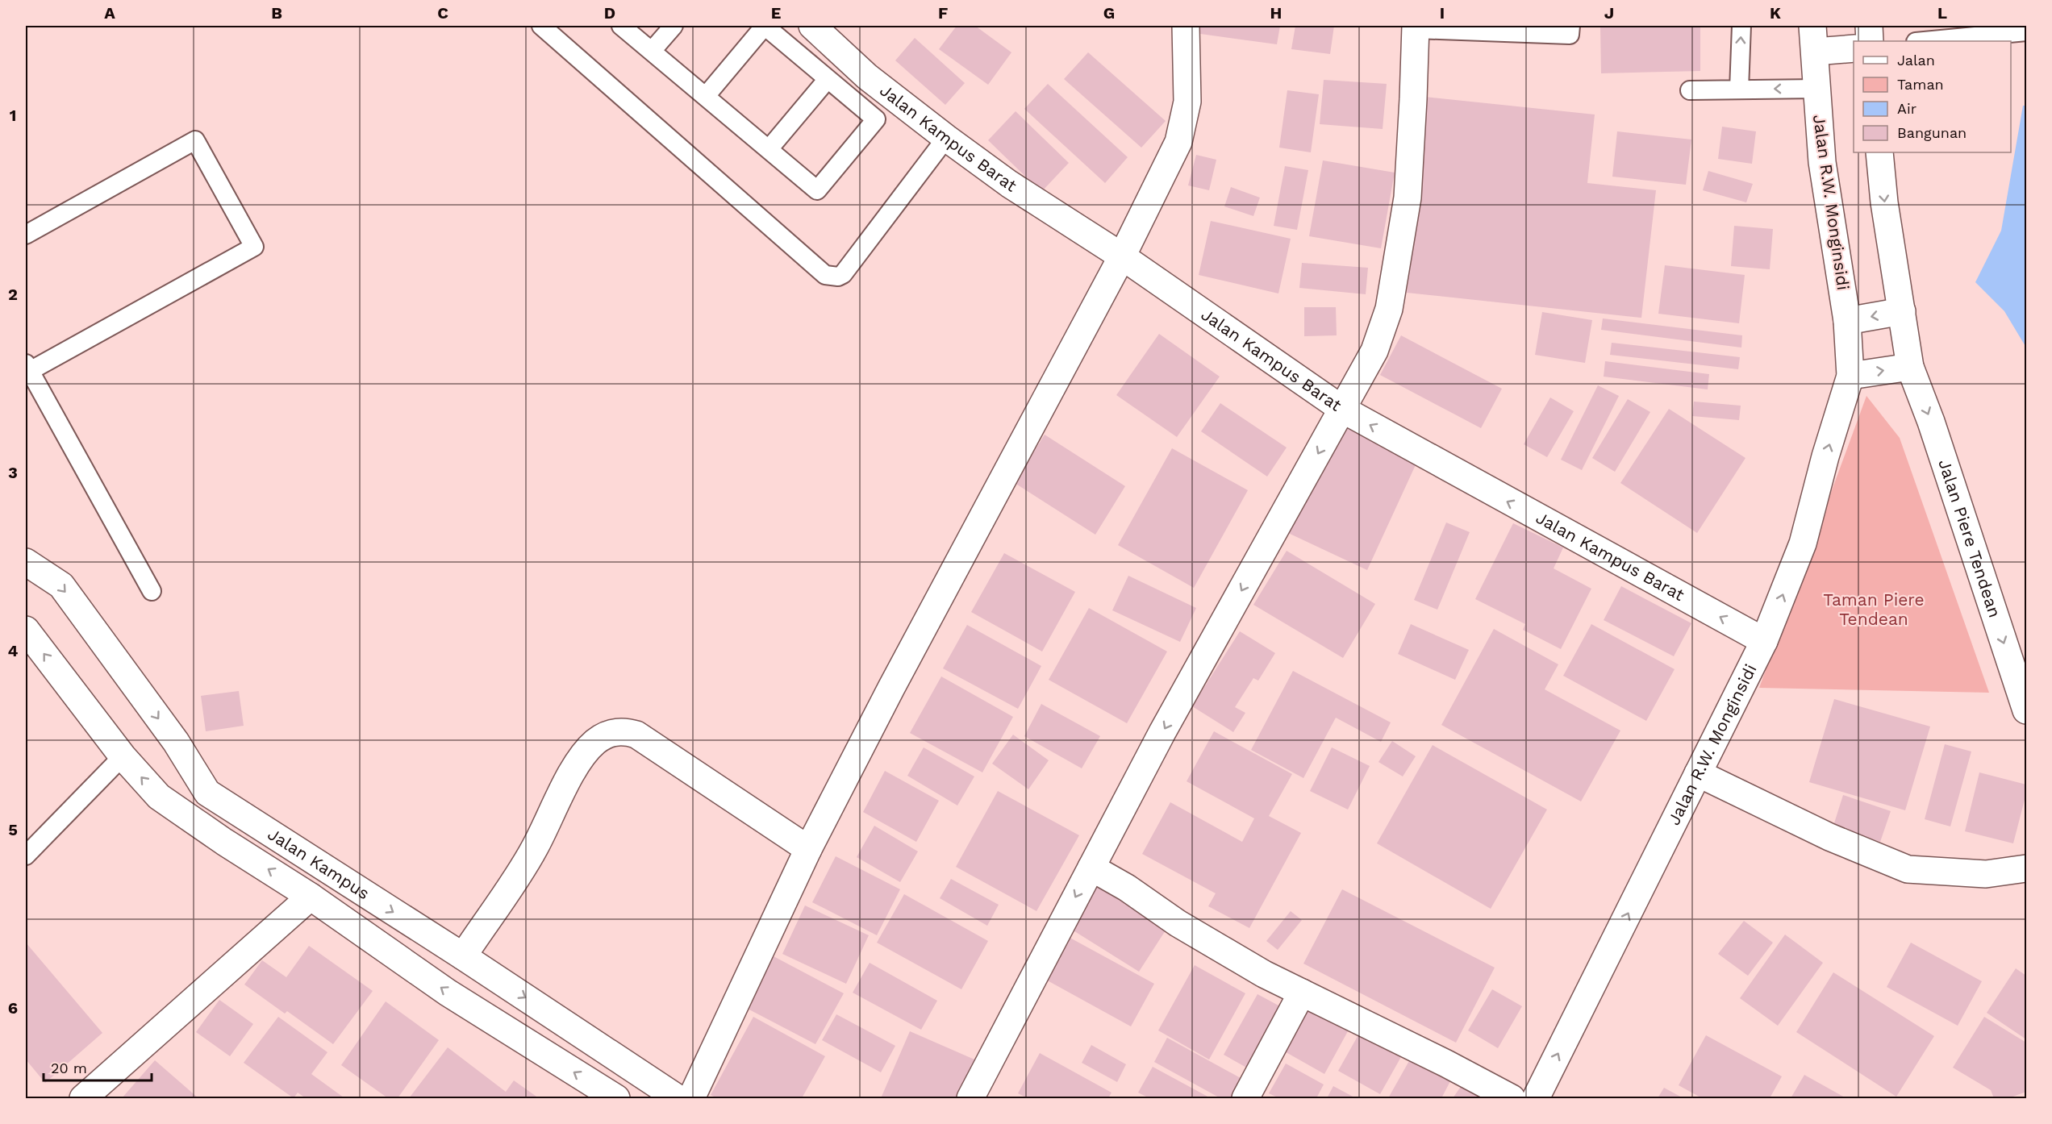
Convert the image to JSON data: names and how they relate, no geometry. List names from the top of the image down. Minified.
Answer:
{"streets":{"main road":["Jalan Kampus Barat","Jalan R.W. Monginsidi","Jalan Piere Tendean","Jalan Kampus"]},"crossings":[["Jalan Kampus Barat","Jalan R.W. Monginsidi"]],"one_way":["Jalan Kampus Barat","Jalan R.W. Monginsidi","Jalan Piere Tendean"],"parks":["Taman Piere Tendean"],"legend":["Jalan","Taman","Air","Bangunan"],"scale_bar":"20 m","grid":{"columns":["A","B","C","D","E","F","G","H","I","J","K","L"],"rows":["1","2","3","4","5","6"]}}
